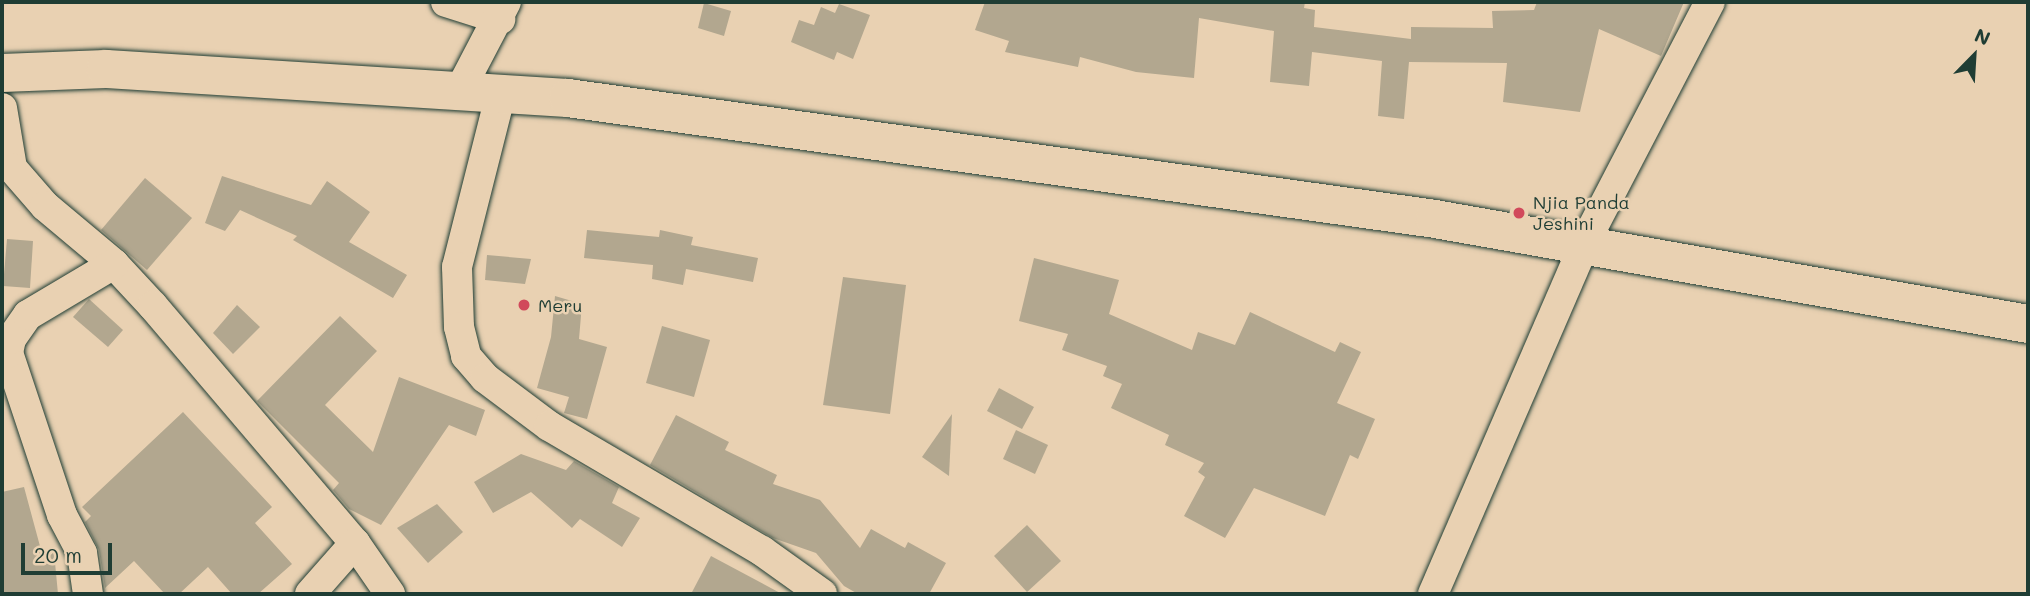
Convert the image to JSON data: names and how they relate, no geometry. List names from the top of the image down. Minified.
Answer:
{"places":["Njia Panda Jeshini","Meru"],"scale_bar":"20 m","north":"top right"}
